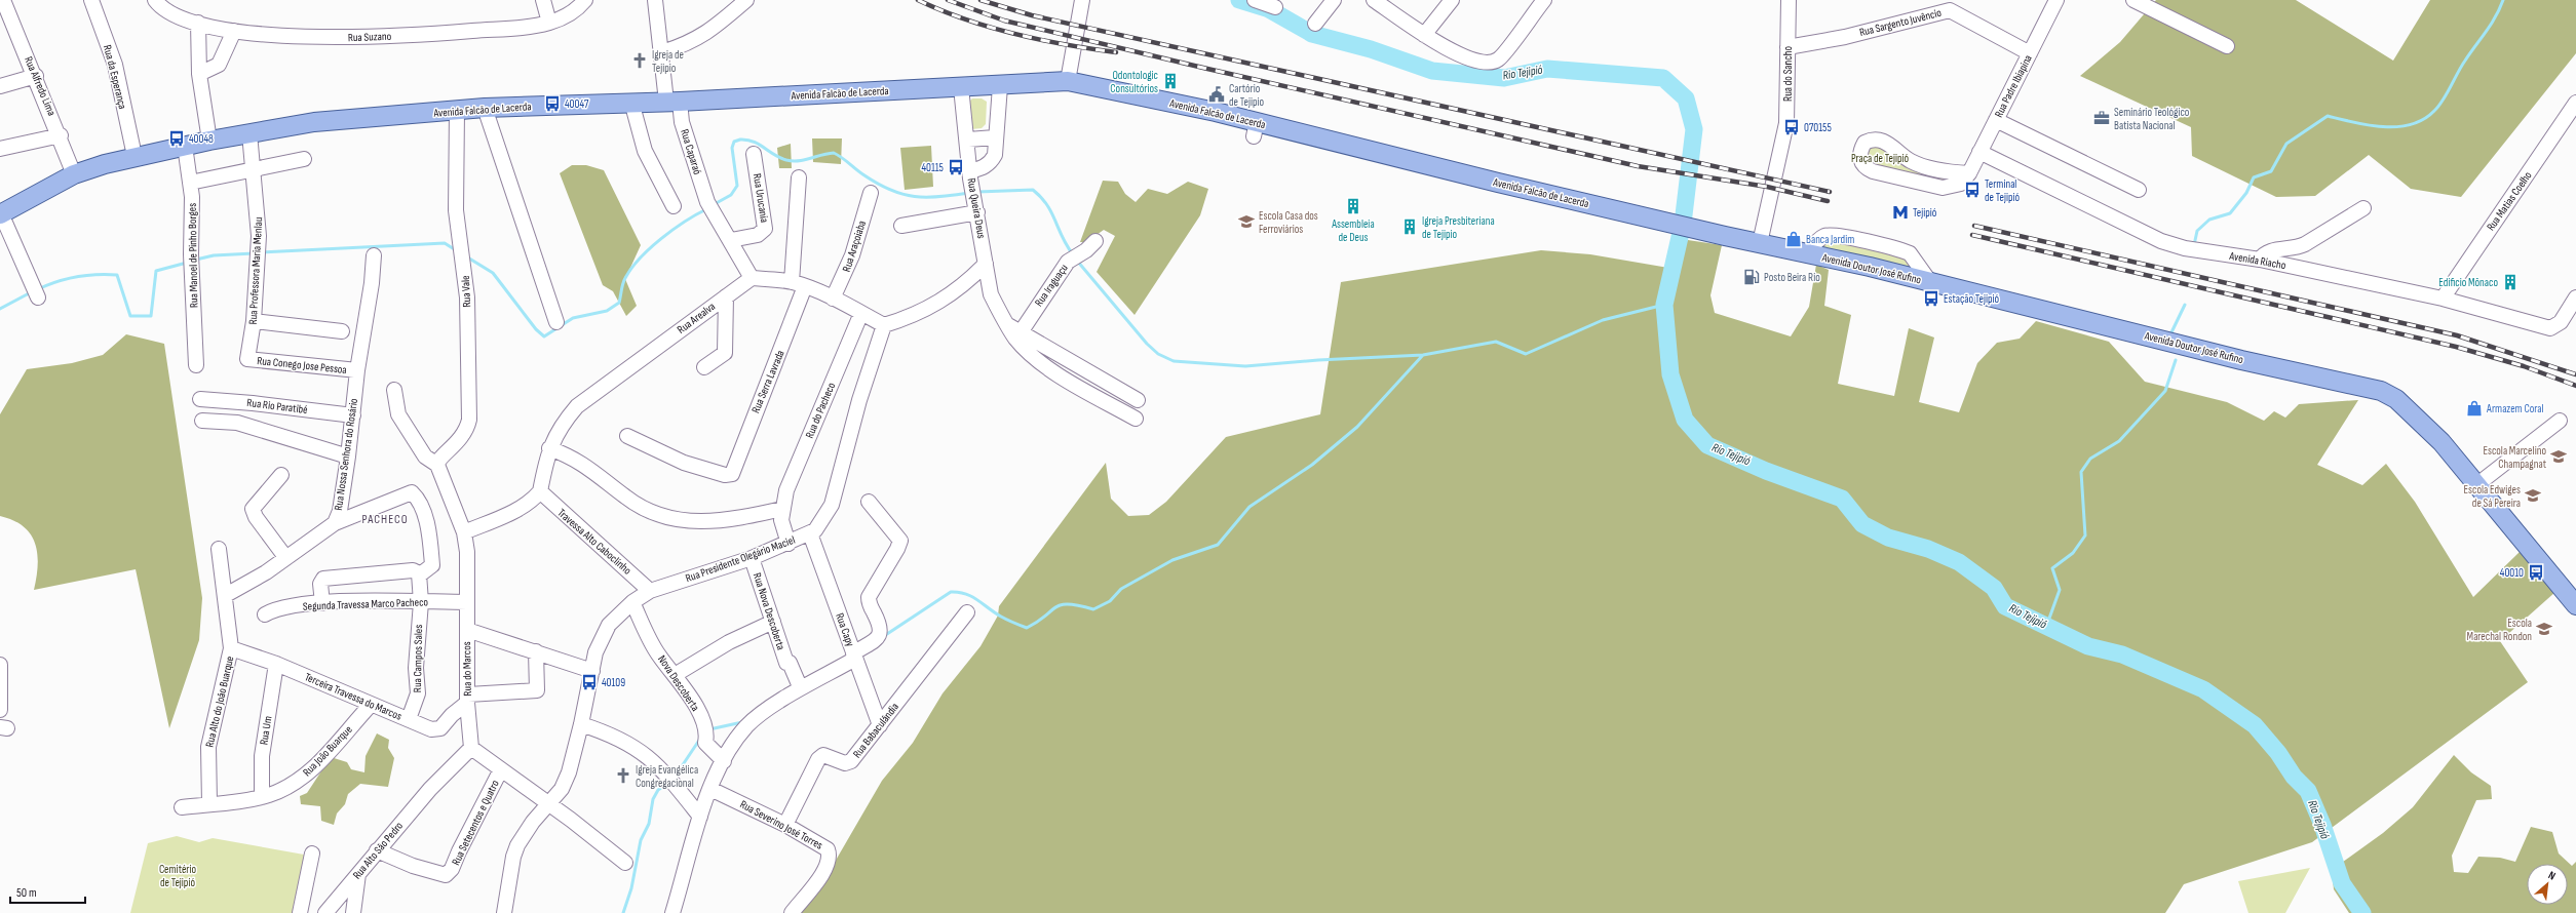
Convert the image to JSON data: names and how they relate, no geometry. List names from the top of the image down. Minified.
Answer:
{"streets":{"main road":["Avenida Falcão de Lacerda","Avenida Doutor José Rufino"],"street":["Rua Sargento Juvêncio","Rua Suzano","Rua do Sancho","Rua da Esperança","Rua Alfredo Lima","Rua Padre Ibiapina","Rua Caparaó","Rua Urucania","Rua Matias Coelho","Rua Queira Deus","Rua Araçoiaba","Rua Manoel de Pinho Borges","Avenida Riacho","Rua Professora Maria Menlau","Rua Iraguaçu","Rua Vale","Rua Arealva","Rua Conego Jose Pessoa","Rua Serra Lavrada","Rua Rio Paratibé","Rua do Pacheco","Rua Nossa Senhora do Rosário","Travessa Alto Caboclinho","Rua Presidente Olegário Maciel","Segunda Travessa Marco Pacheco","Rua Nova Descoberta","Rua Capy","Rua Campos Sales","Rua do Marcos","Nova Descoberta","Terceira Travessa do Marcos","Rua Alto do João Buarque","Rua Um","Rua Babaculândia","Rua João Buarque","Rua Setecentos e Quatro","Rua Severino José Torres","Rua Alto São Pedro"]},"crossings":[["Rua Sargento Juvêncio","Rua do Sancho"],["Rua Sargento Juvêncio","Rua Padre Ibiapina"],["Rua do Sancho","Avenida Doutor José Rufino"],["Rua da Esperança","Avenida Falcão de Lacerda"],["Rua Alfredo Lima","Avenida Falcão de Lacerda"],["Rua Padre Ibiapina","Avenida Riacho"],["Avenida Falcão de Lacerda","Rua Caparaó"],["Avenida Falcão de Lacerda","Rua Queira Deus"],["Avenida Falcão de Lacerda","Rua Manoel de Pinho Borges"],["Avenida Falcão de Lacerda","Avenida Doutor José Rufino"],["Avenida Falcão de Lacerda","Rua Professora Maria Menlau"],["Avenida Falcão de Lacerda","Rua Vale"],["Rua Caparaó","Rua Urucania"],["Rua Caparaó","Rua Arealva"],["Rua Matias Coelho","Avenida Riacho"],["Rua Queira Deus","Rua Iraguaçu"],["Rua Professora Maria Menlau","Rua Conego Jose Pessoa"],["Rua Arealva","Travessa Alto Caboclinho"],["Rua Conego Jose Pessoa","Rua Nossa Senhora do Rosário"],["Rua Rio Paratibé","Rua Nossa Senhora do Rosário"],["Rua do Pacheco","Rua Presidente Olegário Maciel"],["Travessa Alto Caboclinho","Rua Presidente Olegário Maciel"],["Rua Presidente Olegário Maciel","Rua Nova Descoberta"],["Rua Presidente Olegário Maciel","Rua Capy"],["Rua Presidente Olegário Maciel","Nova Descoberta"],["Segunda Travessa Marco Pacheco","Rua Campos Sales"],["Segunda Travessa Marco Pacheco","Rua do Marcos"],["Rua Capy","Rua Babaculândia"],["Rua Campos Sales","Terceira Travessa do Marcos"],["Rua do Marcos","Terceira Travessa do Marcos"],["Rua do Marcos","Rua Alto São Pedro"],["Terceira Travessa do Marcos","Rua Alto do João Buarque"],["Terceira Travessa do Marcos","Rua Um"],["Terceira Travessa do Marcos","Rua João Buarque"],["Rua Alto do João Buarque","Rua João Buarque"],["Rua Um","Rua João Buarque"],["Rua Babaculândia","Rua Severino José Torres"],["Rua Setecentos e Quatro","Rua Alto São Pedro"]],"districts":["PACHECO"],"water":["Rio Tejipió"],"parks":["Praça de Tejipió","Cemitério de Tejipió"],"places":{"church":["Igreja de Tejipio","Igreja Evangélica Congregacional"],"building":["Odontologic Consultórios","Assembleia de Deus","Igreja Presbiteriana de Tejipio","Edificio Mônaco"],"public building":["Cartório de Tejipio"],"bus stop":["40047","070155","40048","40115","Terminal de Tejipió","Estação Tejipió","40010","40109"],"office":["Seminário Teológico Batista Nacional"],"metro station":["Tejipió"],"school or university":["Escola Casa dos Ferroviários","Escola Marcelino Champagnat","Escola Edwiges de Sá Pereira","Escola Marechal Rondon"],"shop":["Banca Jardim","Armazem Coral"],"fuel station":["Posto Beira Rio"]},"scale_bar":"50 m","north":"top right"}
